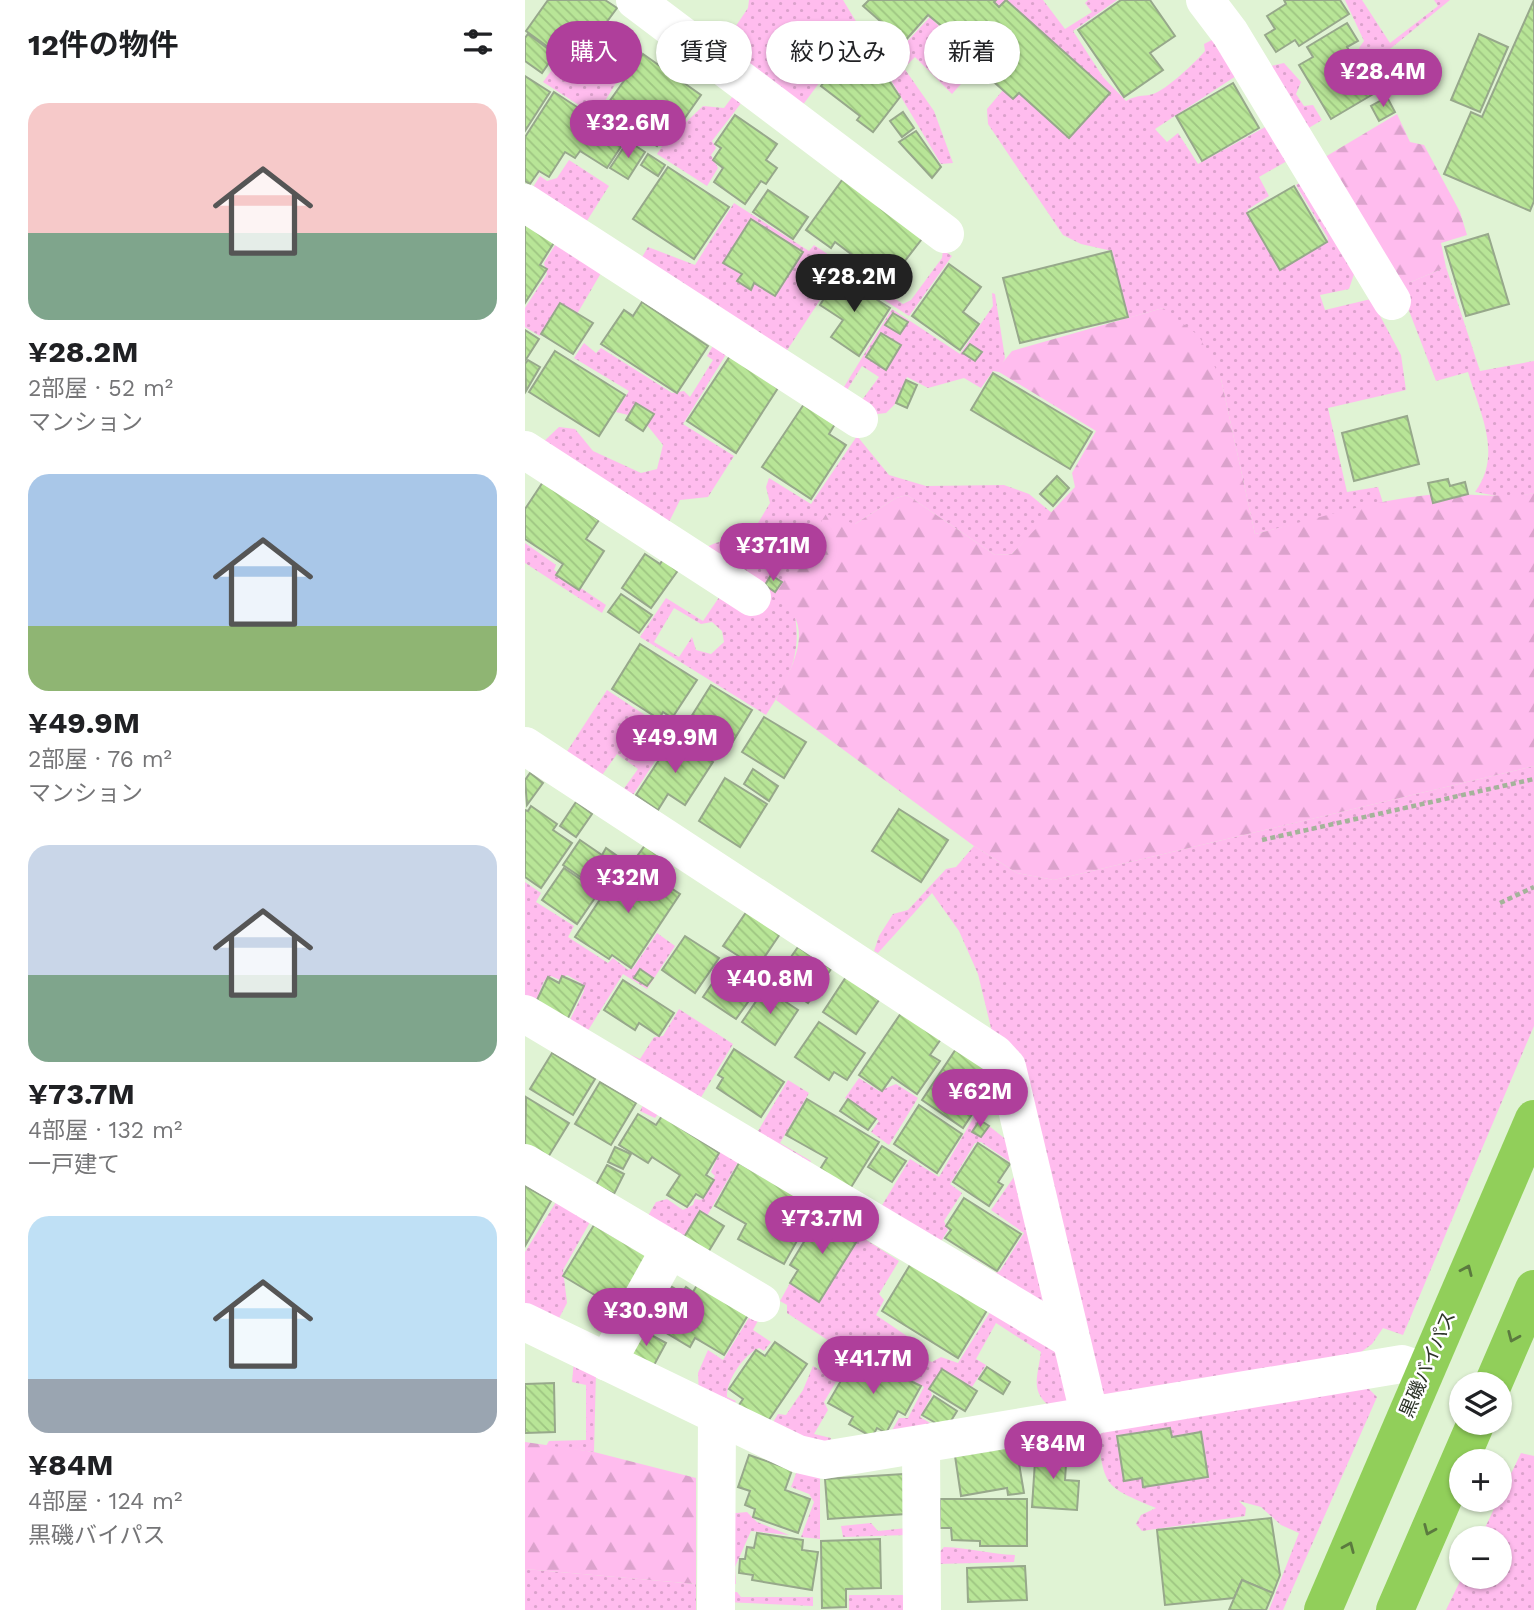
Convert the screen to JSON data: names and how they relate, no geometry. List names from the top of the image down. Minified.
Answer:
{"streets":{"highway":["黒磯バイパス"]},"page":{"heading":"12件の物件","chip":["購入","賃貸","絞り込み","新着"],"price":["¥28.4M","¥32.6M","¥28.2M","¥37.1M","¥49.9M","¥32M","¥40.8M","¥62M","¥73.7M","¥30.9M","¥41.7M","¥84M"],"list":[{"name":"¥28.2M","note":"2部屋 · 52 m² · マンション"},{"name":"¥49.9M","note":"2部屋 · 76 m² · マンション"},{"name":"¥73.7M","note":"4部屋 · 132 m² · 一戸建て"},{"name":"¥84M","note":"4部屋 · 124 m² · 黒磯バイパス"}],"map_buttons":["+","−"]}}
